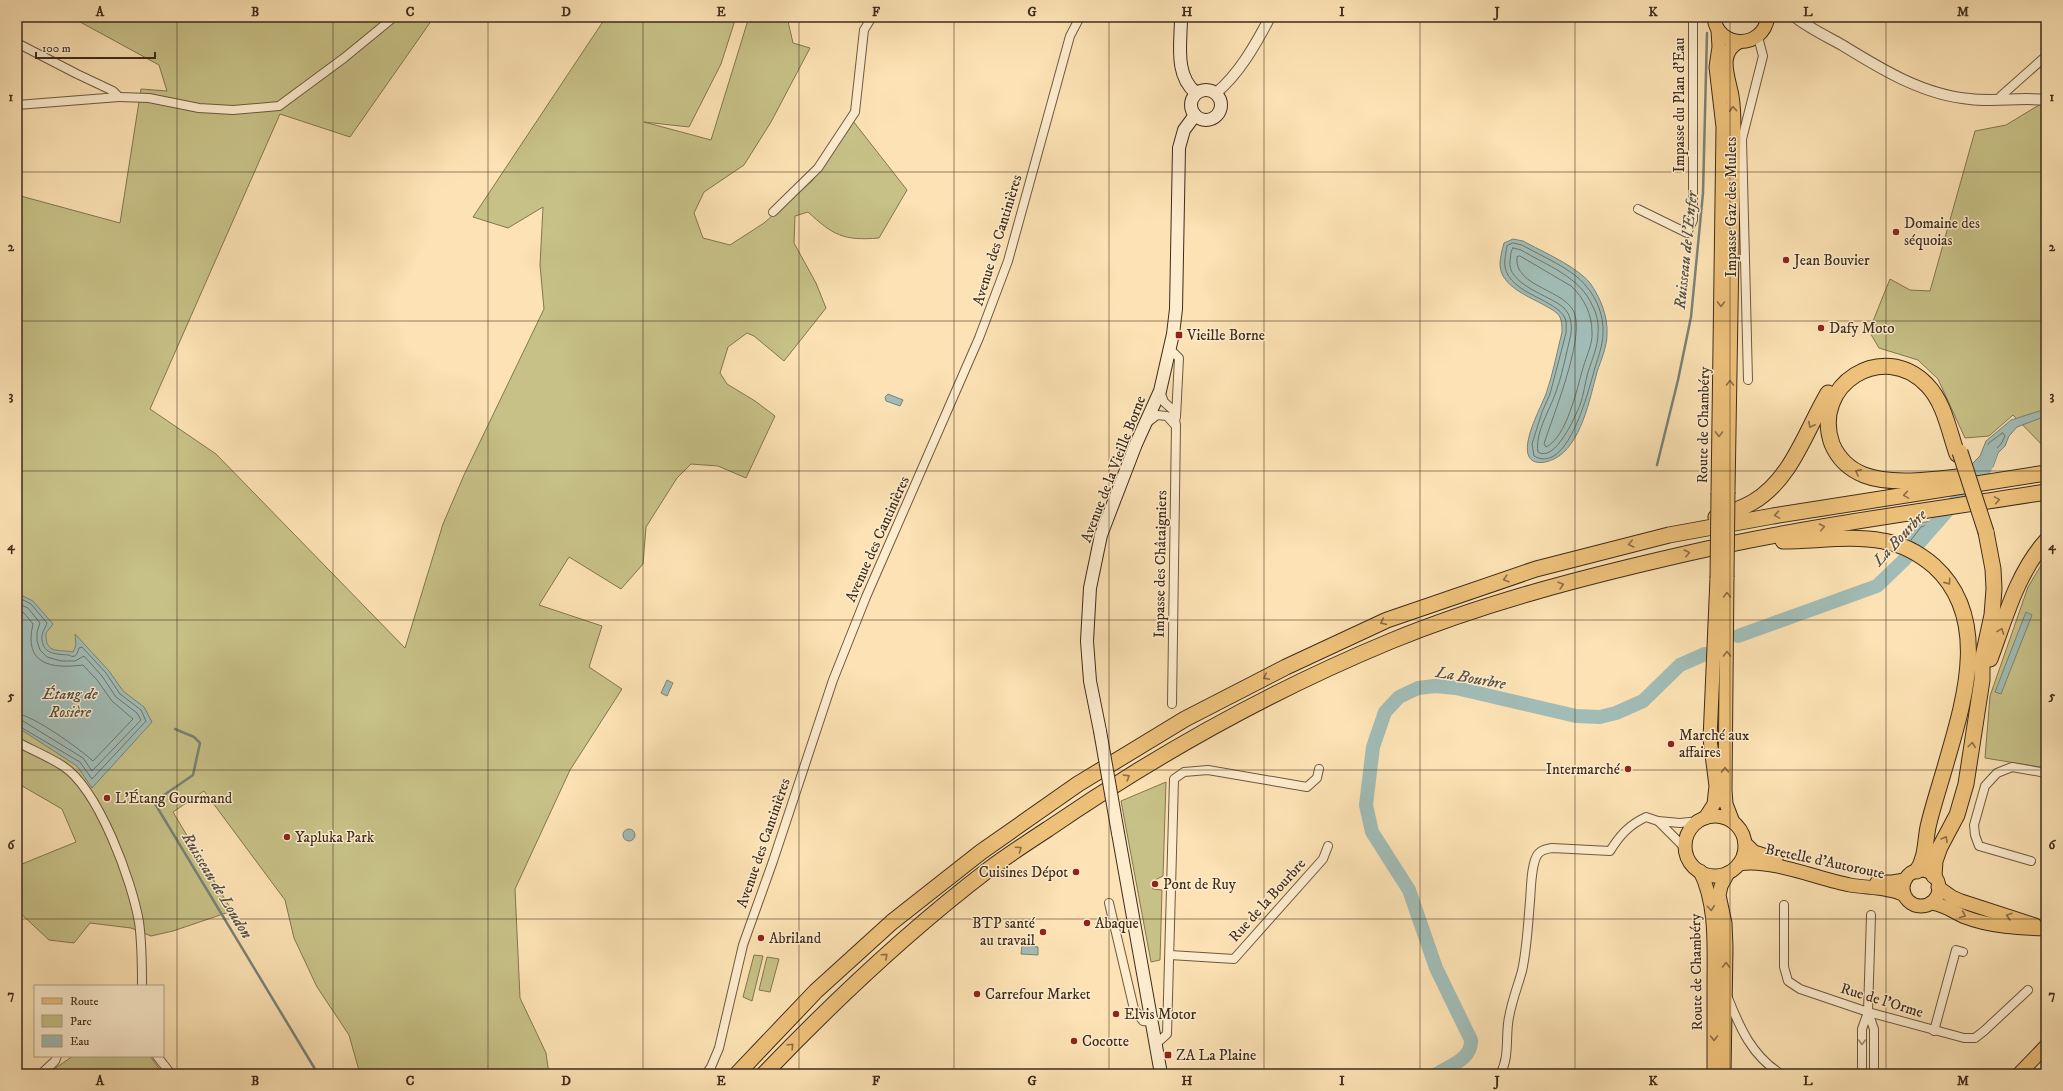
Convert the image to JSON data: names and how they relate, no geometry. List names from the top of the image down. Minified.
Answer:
{"streets":{"main road":["Route de Chambéry","Avenue de la Vieille Borne","Bretelle d'Autoroute"],"street":["Impasse du Plan d'Eau","Impasse Gaz des Mulets","Avenue des Cantinières","Impasse des Châtaigniers","Rue de la Bourbre","Rue de l'Orme"]},"crossings":[["Route de Chambéry","Bretelle d'Autoroute"],["Avenue de la Vieille Borne","Impasse des Châtaigniers"]],"water":["Ruisseau de l'Enfer","La Bourbre","Étang de Rosière","Ruisseau de Loudon"],"places":{"other":["Domaine des séquoias","Jean Bouvier","Dafy Moto","Marché aux affaires","Intermarché","L'Étang Gourmand","Yapluka Park","Cuisines Dépot","Pont de Ruy","Abaque","BTP santé au travail","Abriland","Carrefour Market","Elvis Motor","Cocotte"],"transit":["Vieille Borne","ZA La Plaine"]},"legend":["Route","Parc","Eau"],"scale_bar":"100 m","grid":{"columns":["A","B","C","D","E","F","G","H","I","J","K","L","M"],"rows":["1","2","3","4","5","6","7"]}}
